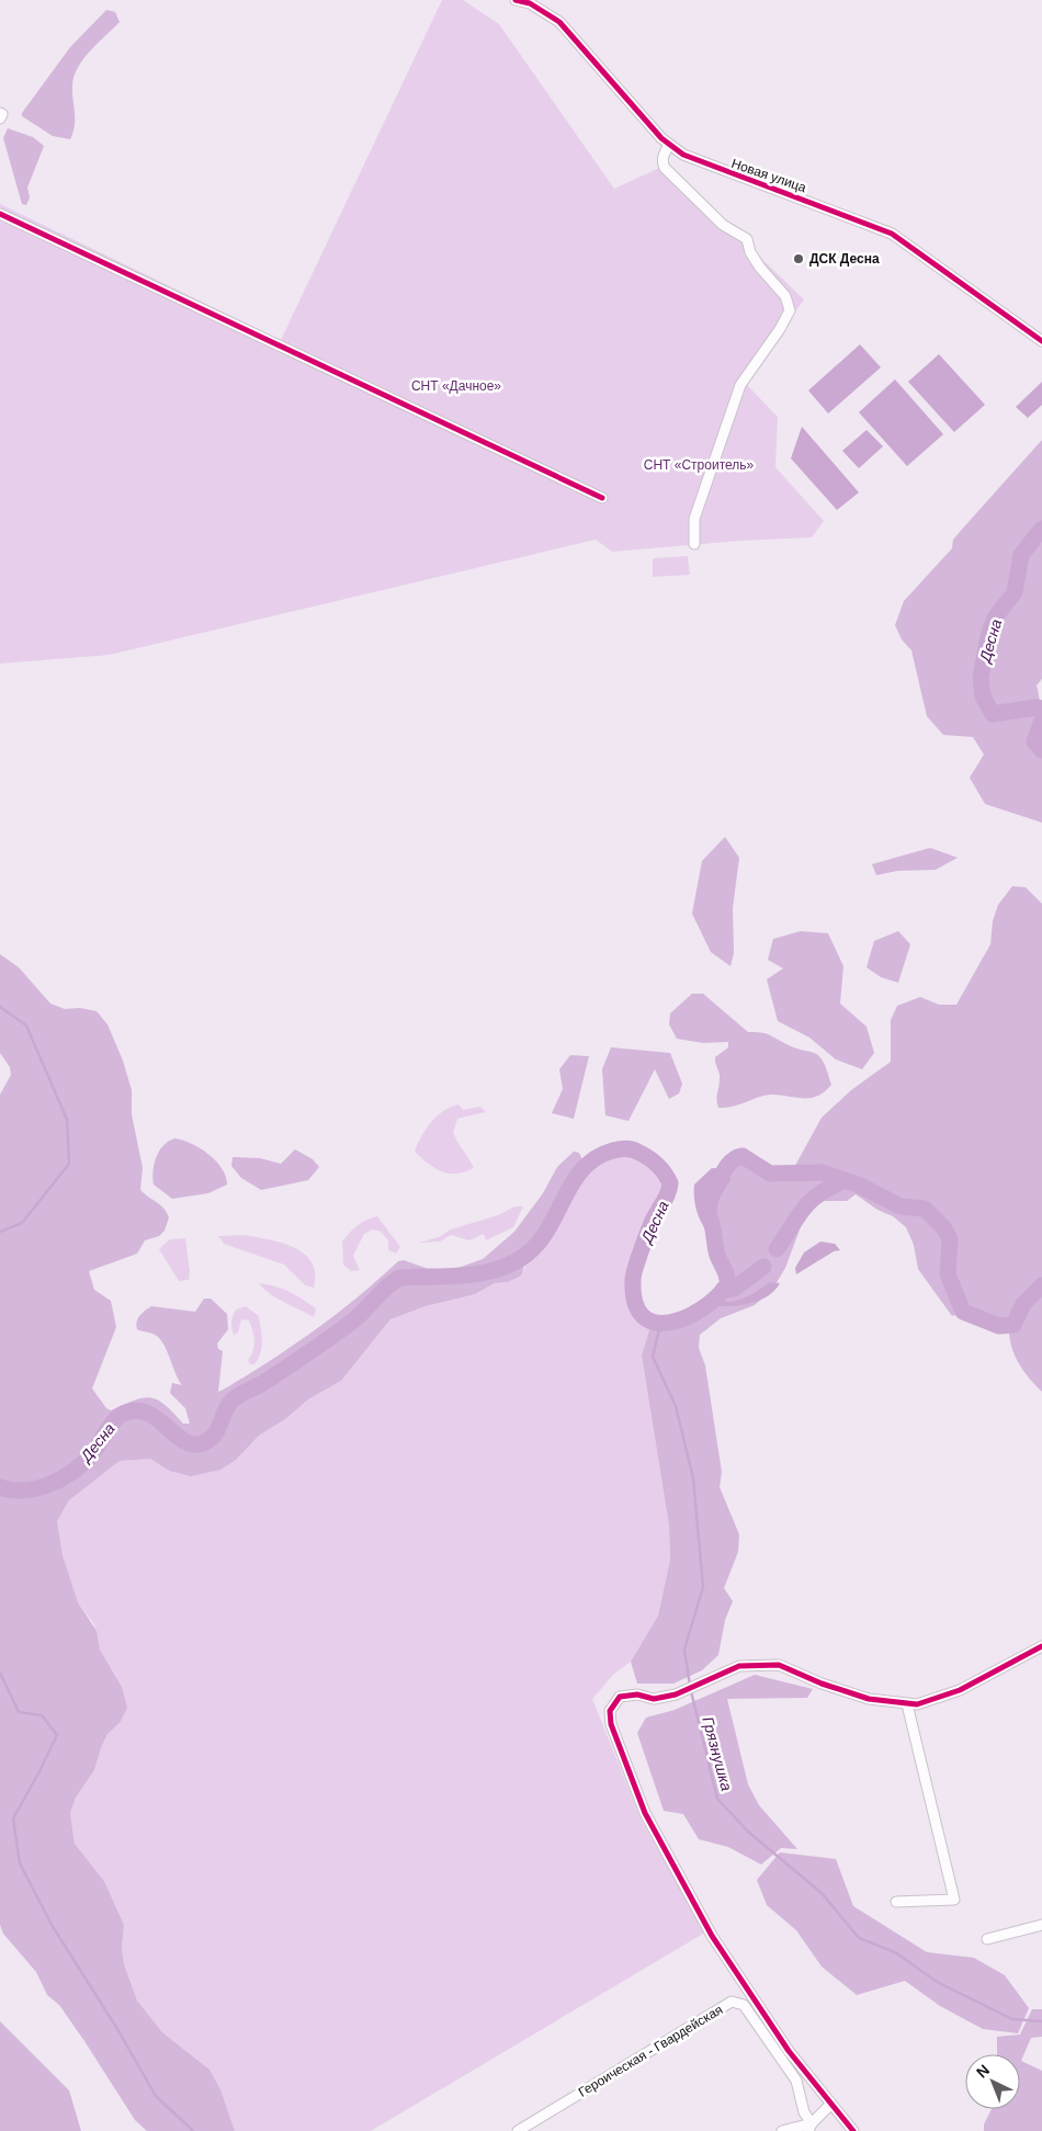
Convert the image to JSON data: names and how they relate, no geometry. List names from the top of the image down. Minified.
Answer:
{"streets":{"street":["Новая улица","Героическая - Гвардейская"]},"water":["Десна","Грязнушка"],"parks":["СНТ «Дачное»","СНТ «Строитель»"],"places":["ДСК Десна"],"north":"top left"}
